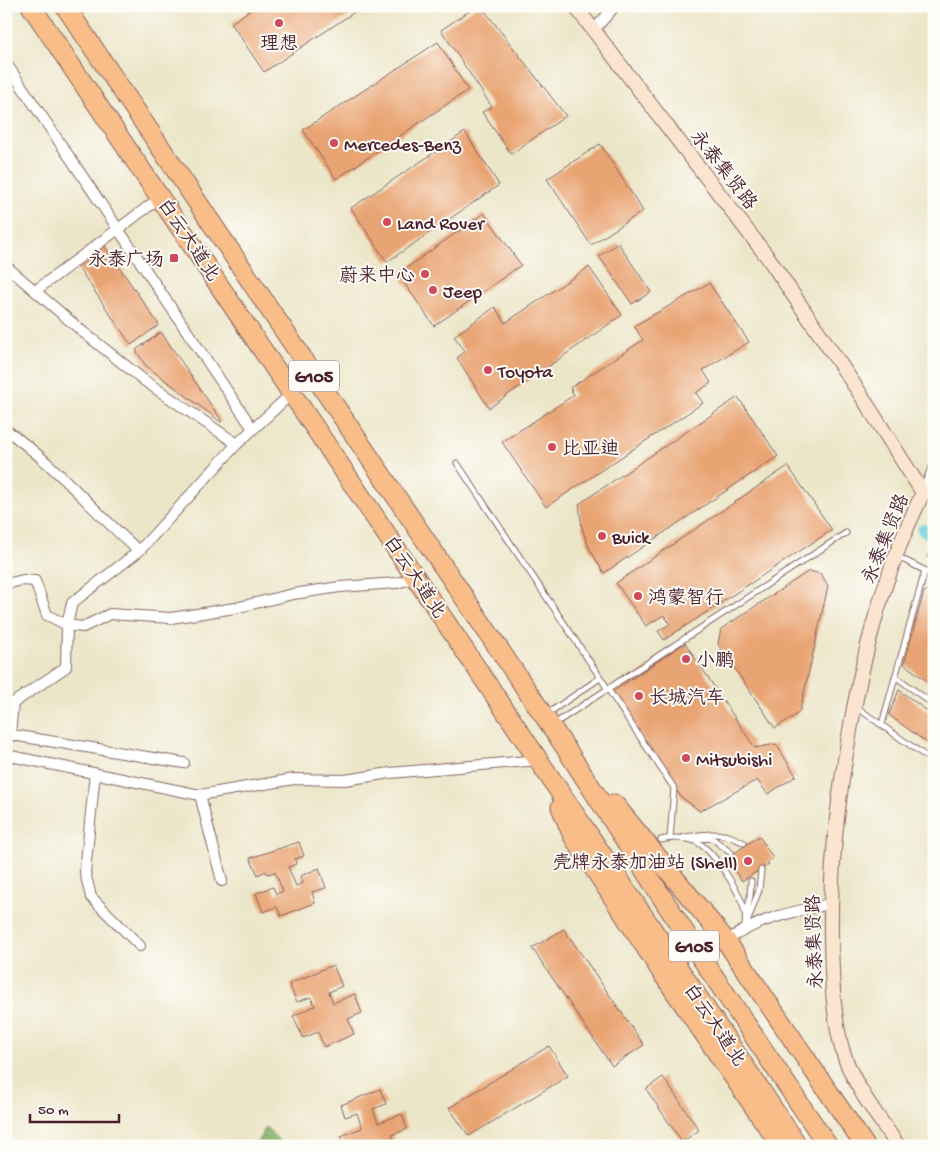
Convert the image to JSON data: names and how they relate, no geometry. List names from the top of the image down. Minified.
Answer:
{"streets":{"highway":["白云大道北","G105"],"street":["永泰集贤路"]},"crossings":[["白云大道北","G105"]],"places":{"other":["理想","Mercedes-Benz","Land Rover","蔚来中心","Jeep","Toyota","比亚迪","Buick","鸿蒙智行","小鹏","长城汽车","Mitsubishi","壳牌永泰加油站 (Shell)"],"transit":["永泰广场"]},"scale_bar":"50 m"}
